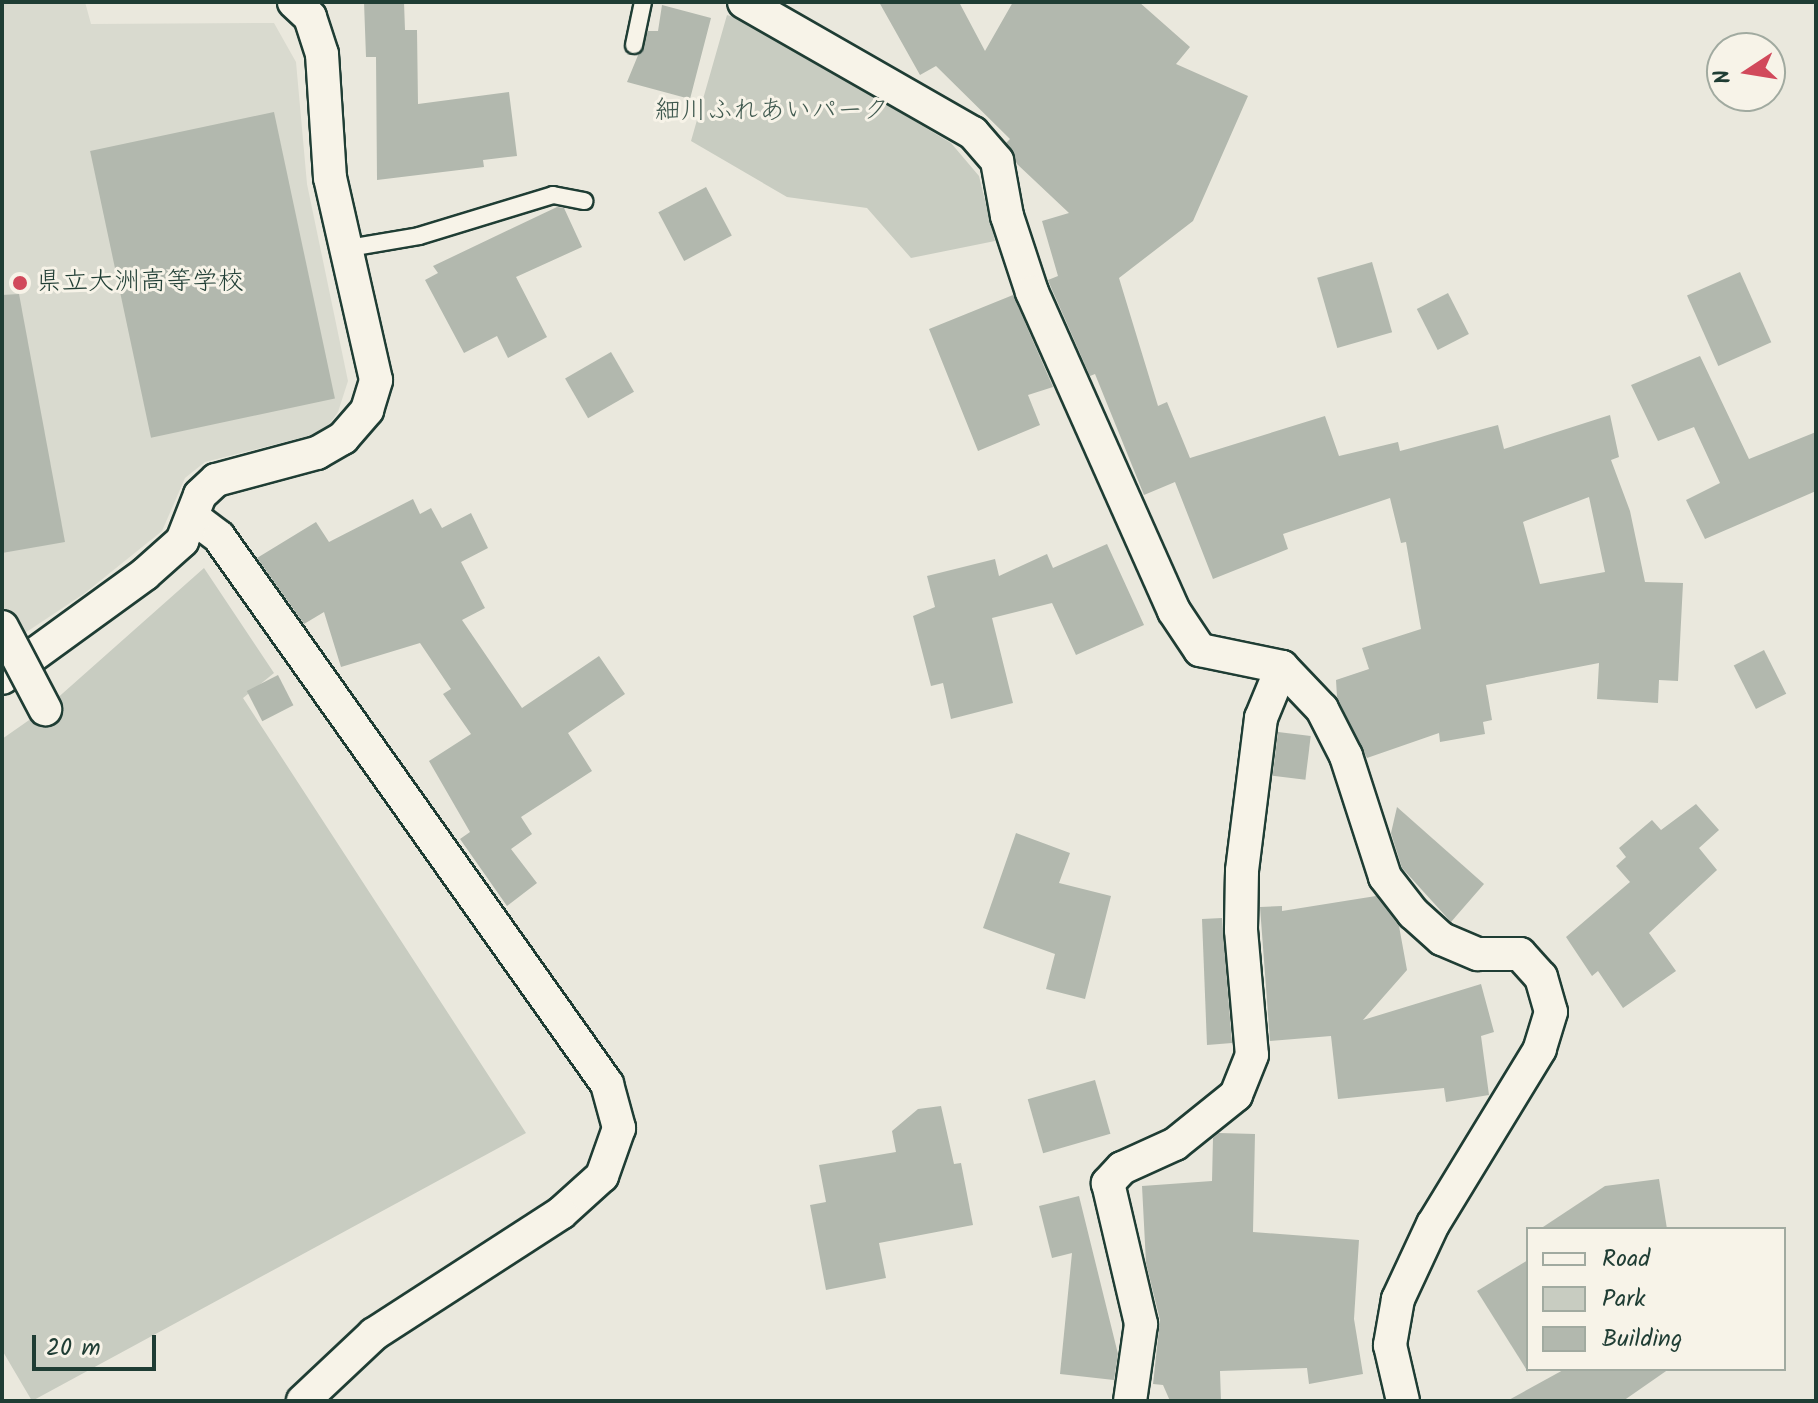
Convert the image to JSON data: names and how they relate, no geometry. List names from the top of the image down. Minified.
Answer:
{"parks":["細川ふれあいパーク"],"places":["県立大洲高等学校"],"legend":["Road","Park","Building"],"scale_bar":"20 m","north":"left"}
